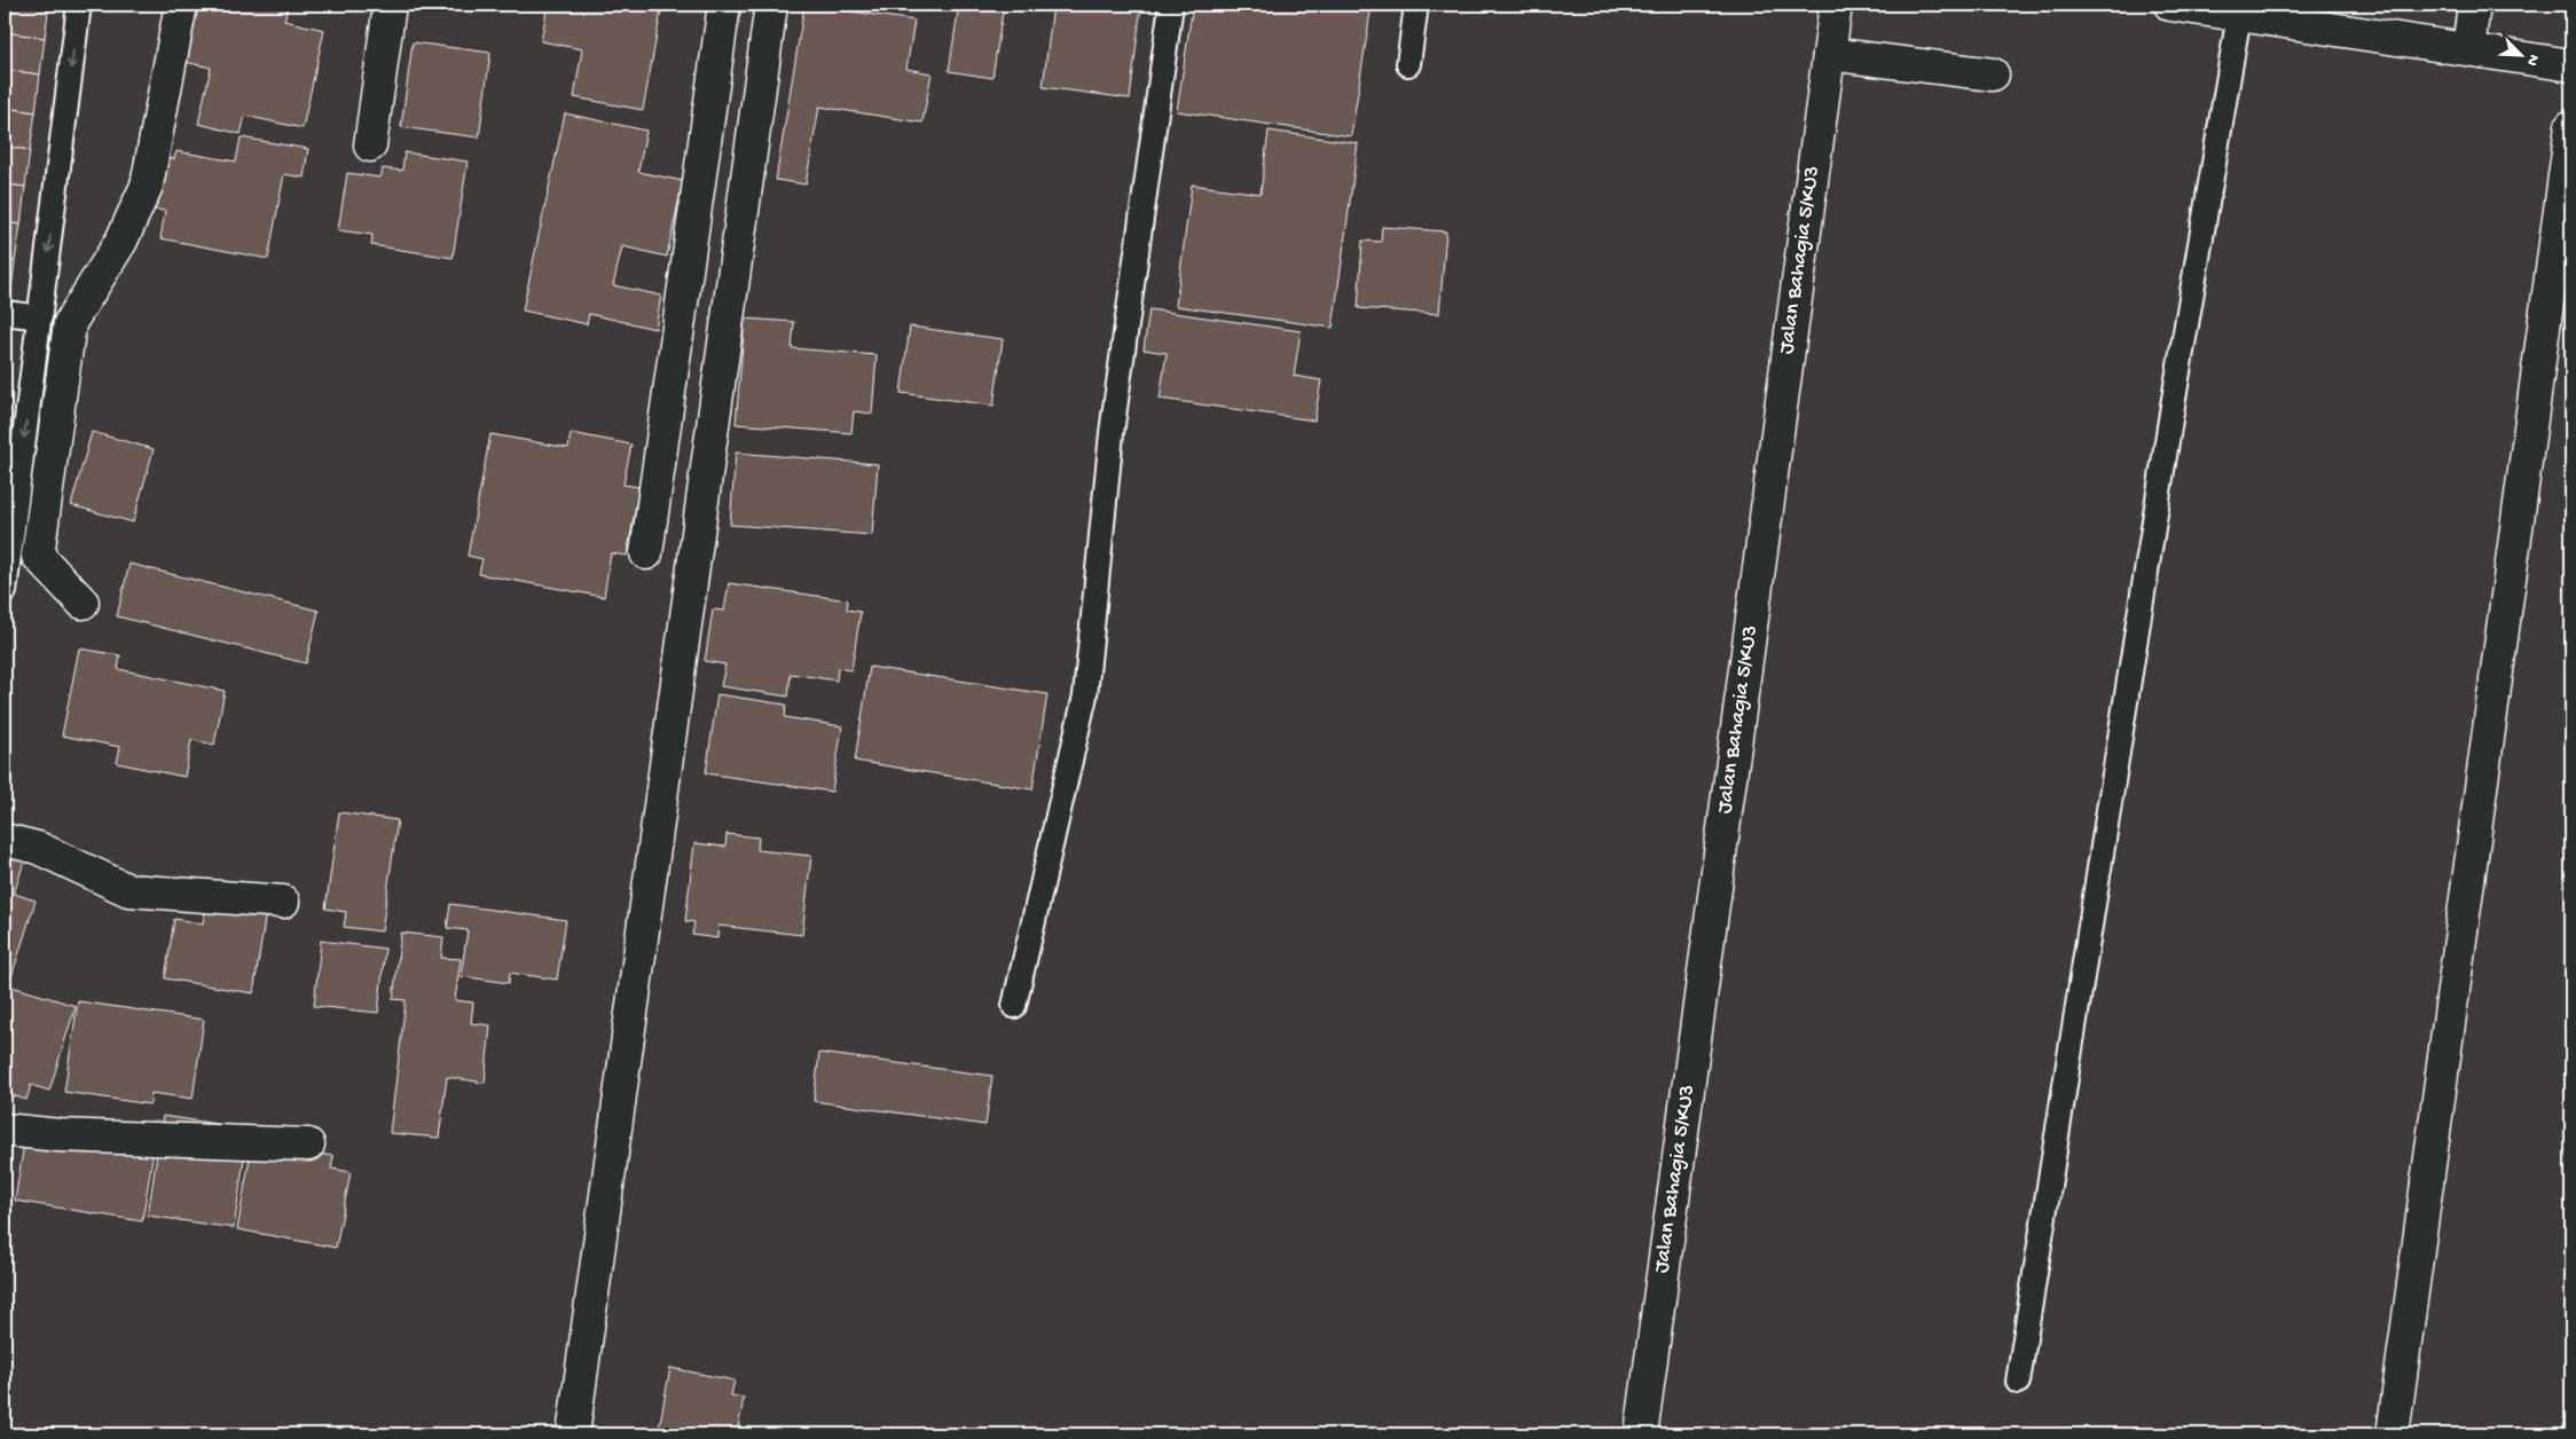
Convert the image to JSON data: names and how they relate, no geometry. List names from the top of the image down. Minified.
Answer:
{"streets":{"street":["Jalan Bahagia 5/KU3"]},"north":"bottom right"}
